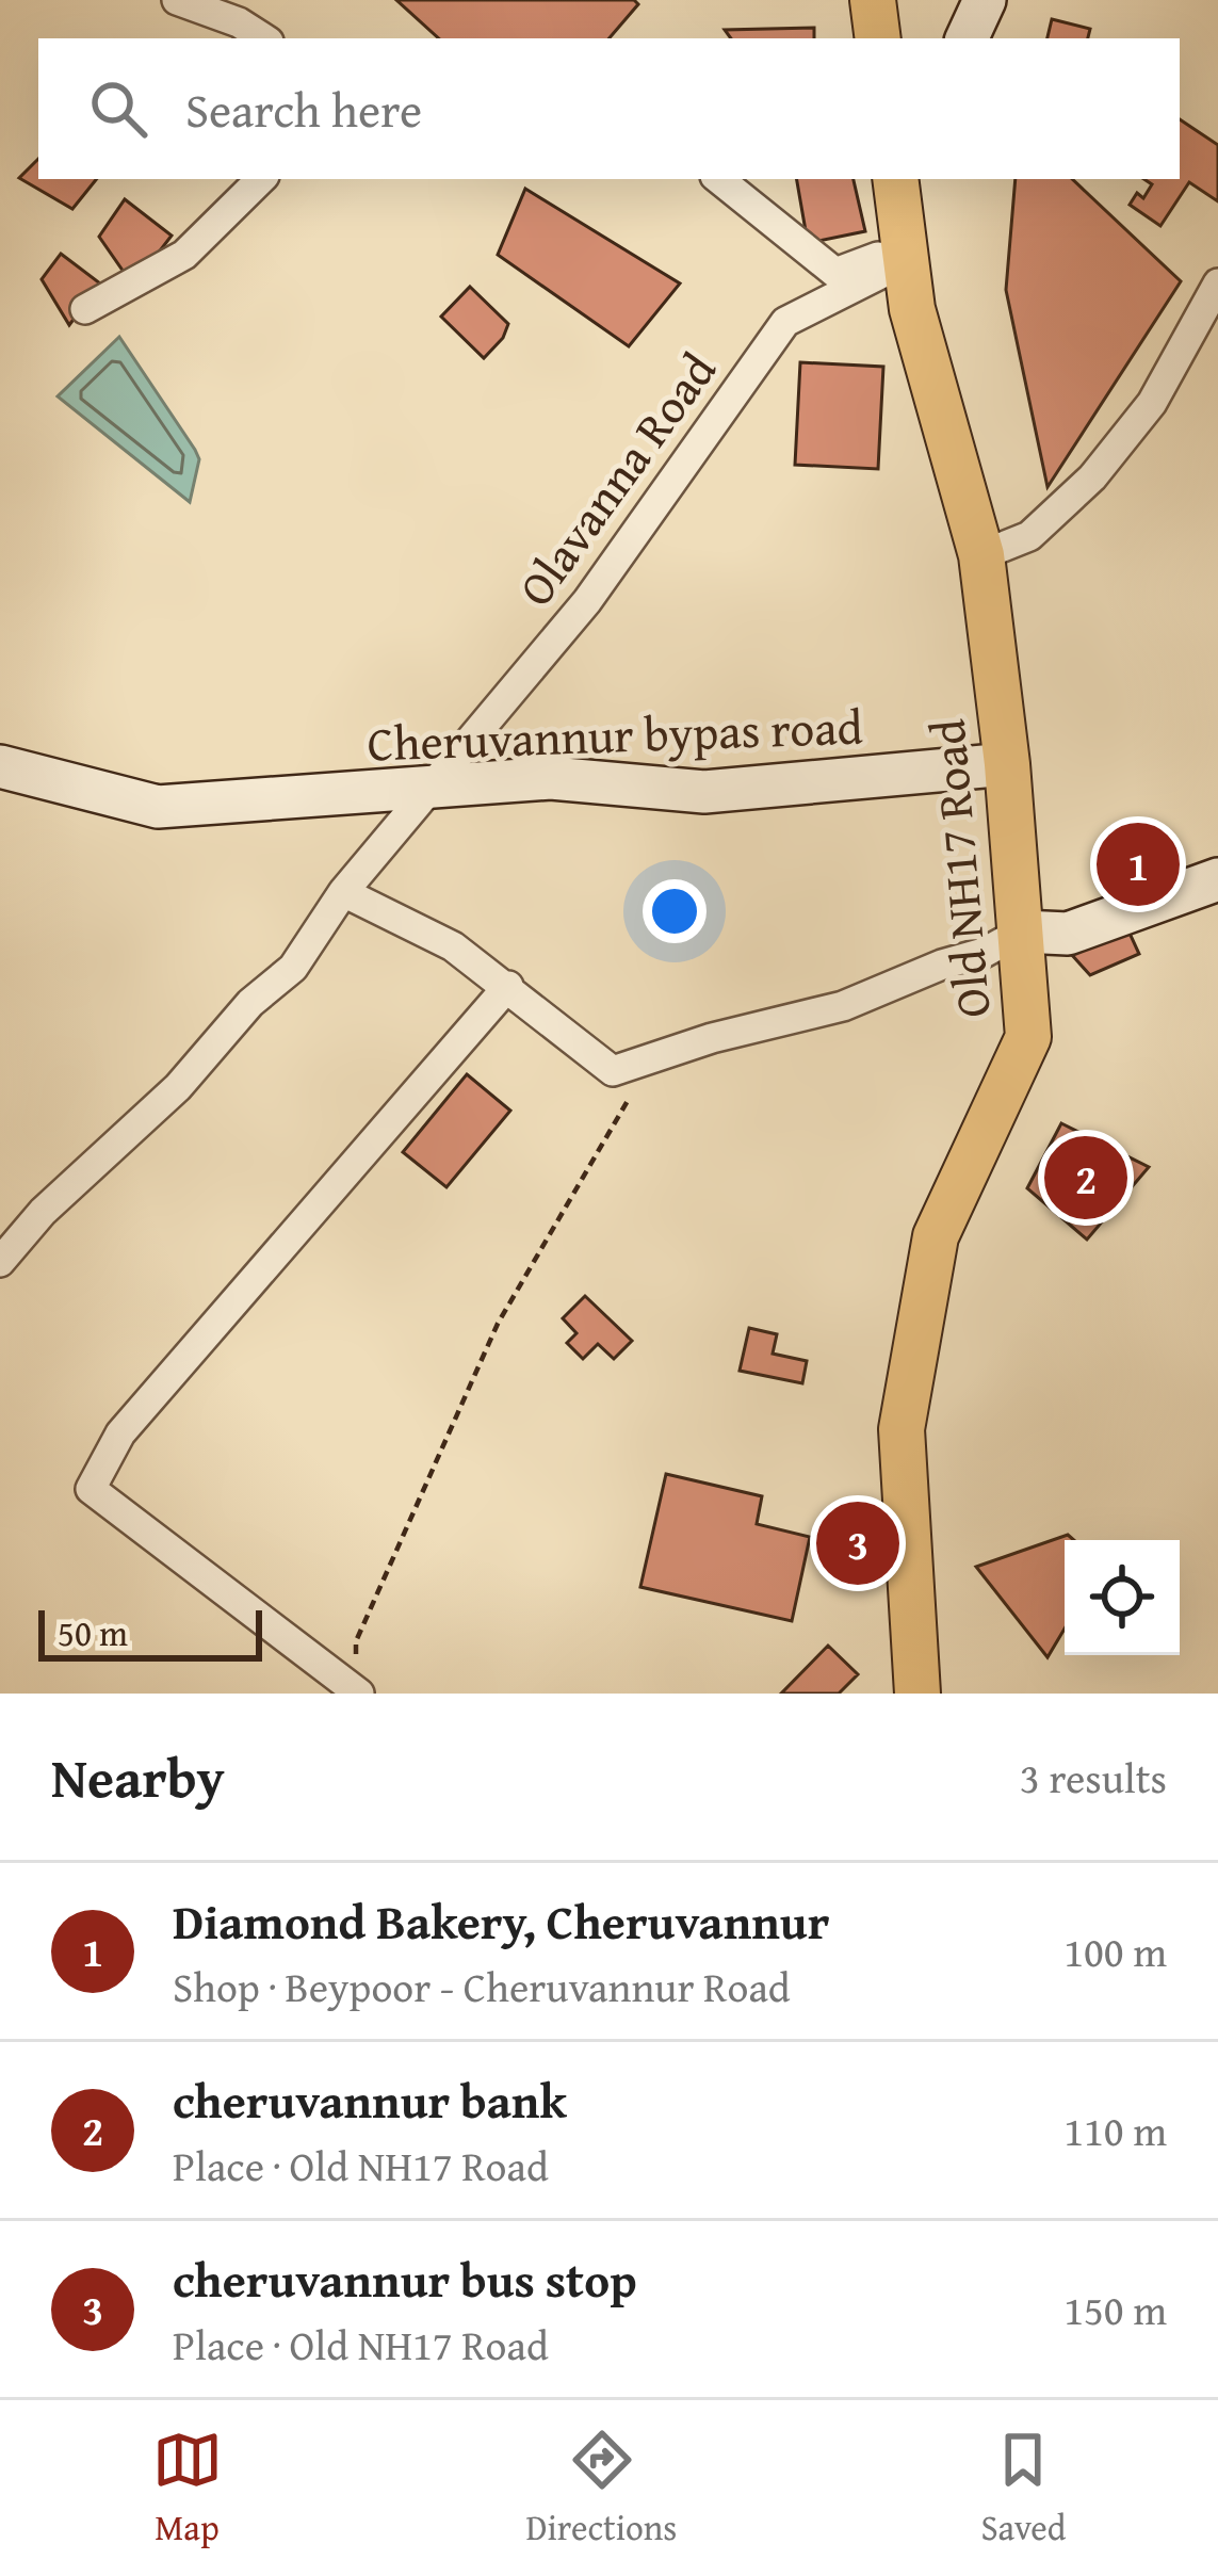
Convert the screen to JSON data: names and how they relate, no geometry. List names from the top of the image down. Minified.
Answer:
{"streets":{"main road":["Cheruvannur bypas road","Old NH17 Road"],"street":["Olavanna Road"]},"crossings":[["Olavanna Road","Cheruvannur bypas road"],["Olavanna Road","Old NH17 Road"],["Cheruvannur bypas road","Old NH17 Road"]],"scale_bar":"50 m","page":{"search":"Search here","pins":["1","2","3"],"scale":"50 m","heading":["Nearby","3 results"],"list":[{"mark":"1","name":"Diamond Bakery, Cheruvannur","note":"Shop · Beypoor - Cheruvannur Road","value":"100 m"},{"mark":"2","name":"cheruvannur bank","note":"Place · Old NH17 Road","value":"110 m"},{"mark":"3","name":"cheruvannur bus stop","note":"Place · Old NH17 Road","value":"150 m"}],"nav":["Map","Directions","Saved"]}}
